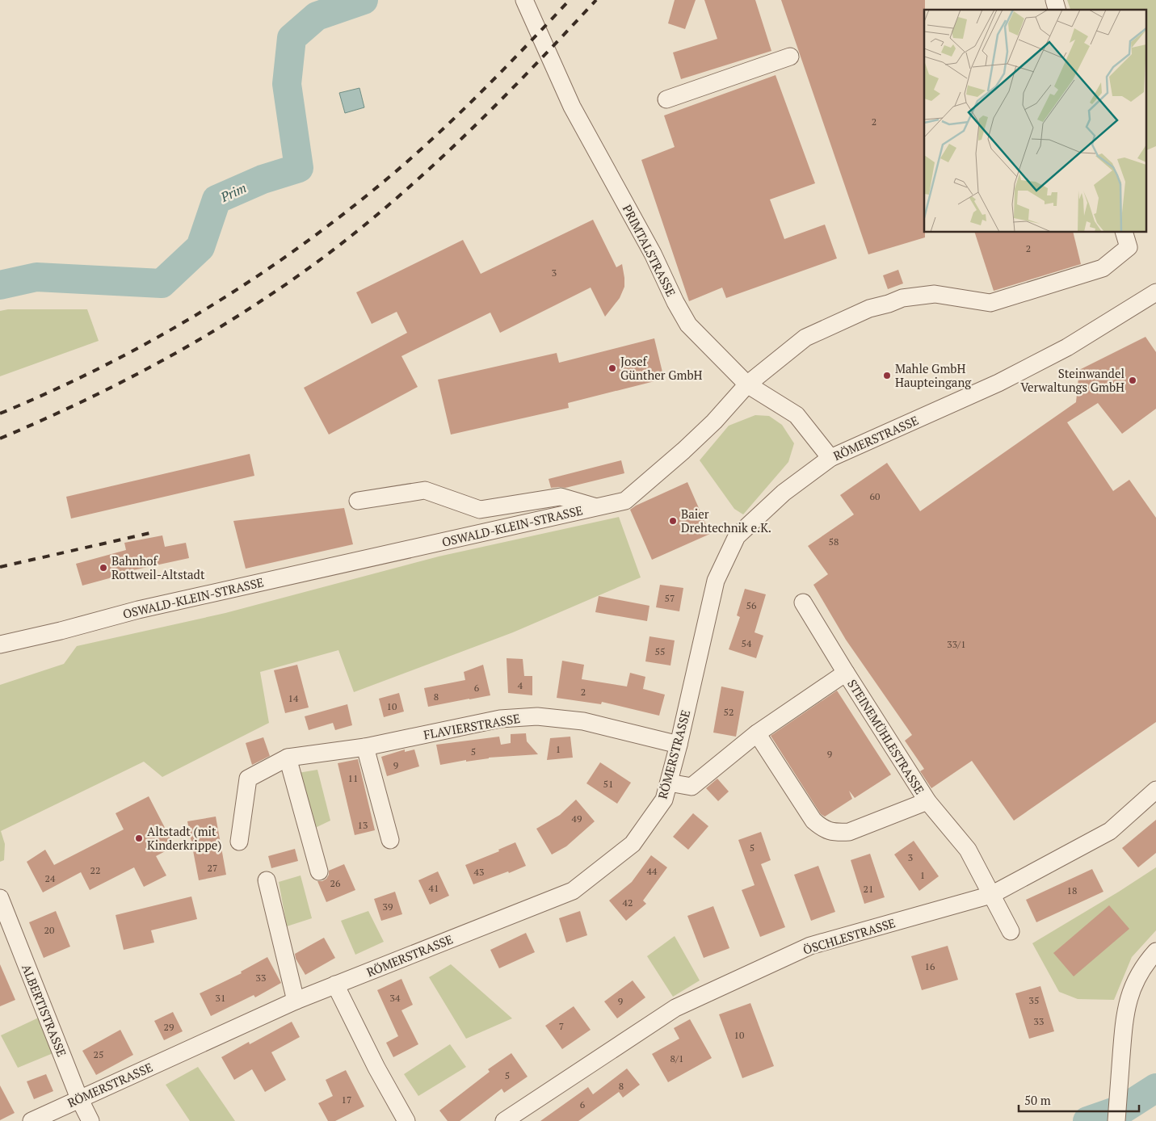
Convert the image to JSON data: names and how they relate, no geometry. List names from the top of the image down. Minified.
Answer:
{"streets":{"street":["PRIMTALSTRASSE","RÖMERSTRASSE","OSWALD-KLEIN-STRASSE","FLAVIERSTRASSE","STEINEMÜHLESTRASSE","ÖSCHLESTRASSE","ALBERTISTRASSE"]},"crossings":[["PRIMTALSTRASSE","RÖMERSTRASSE"],["PRIMTALSTRASSE","OSWALD-KLEIN-STRASSE"],["RÖMERSTRASSE","FLAVIERSTRASSE"],["RÖMERSTRASSE","STEINEMÜHLESTRASSE"],["RÖMERSTRASSE","ALBERTISTRASSE"],["STEINEMÜHLESTRASSE","ÖSCHLESTRASSE"]],"water":["Prim"],"places":["Josef Günther GmbH","Mahle GmbH Haupteingang","Steinwandel Verwaltungs GmbH","Baier Drehtechnik e.K.","Bahnhof Rottweil-Altstadt","Altstadt (mit Kinderkrippe)"],"house_numbers":["2","2","3","60","58","57","56","54","33/1","55","4","6","2","8","14","10","52","1","5","9","9","11","51","49","13","5","3","27","22","44","43","1","24","26","41","21","18","42","39","20","16","33","31","34","35","9","33","7","29","10","25","8/1","5","8","17","6"],"scale_bar":"50 m"}
